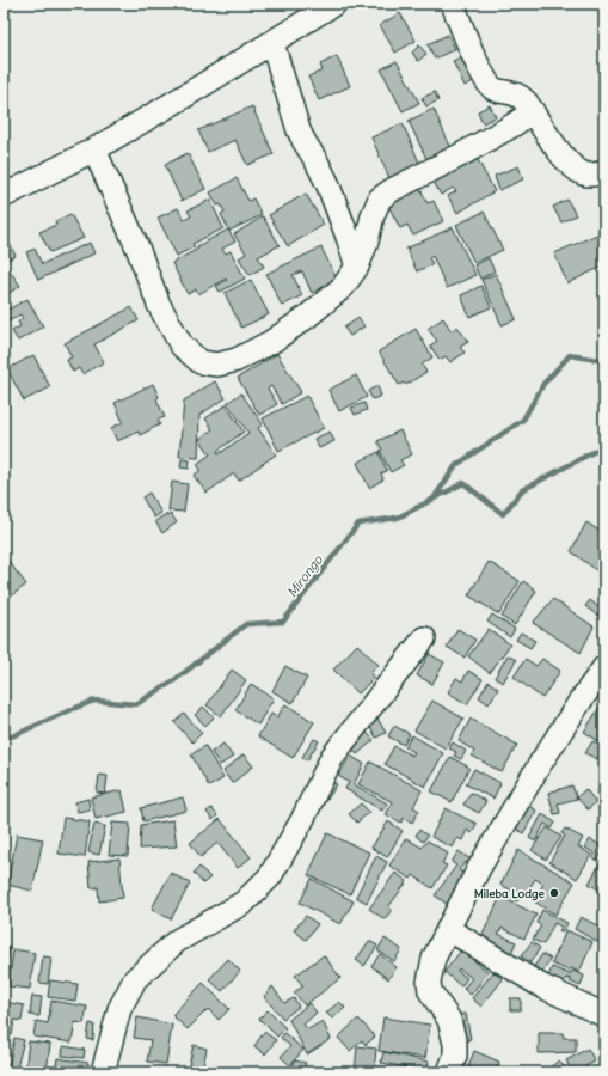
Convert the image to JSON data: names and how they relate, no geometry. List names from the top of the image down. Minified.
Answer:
{"water":["Mirongo"],"places":["Mileba Lodge"]}
